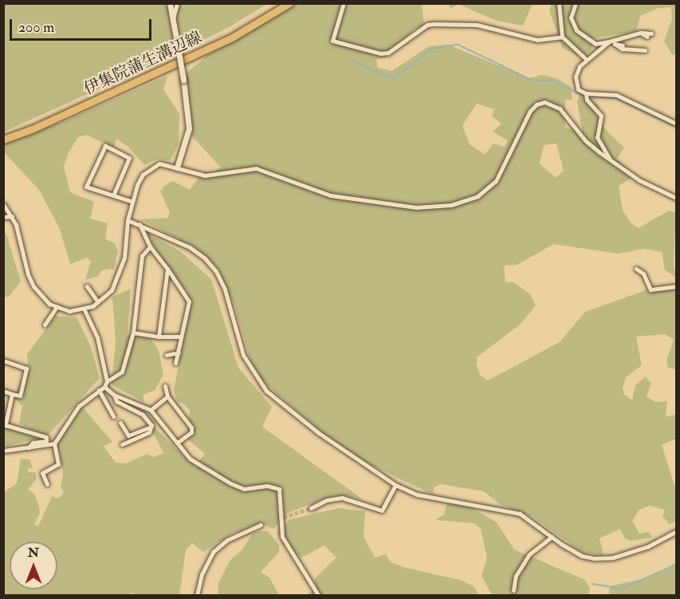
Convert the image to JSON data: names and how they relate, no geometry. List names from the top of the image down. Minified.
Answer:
{"streets":{"main road":["伊集院蒲生溝辺線"]},"scale_bar":"200 m","north":"top"}
